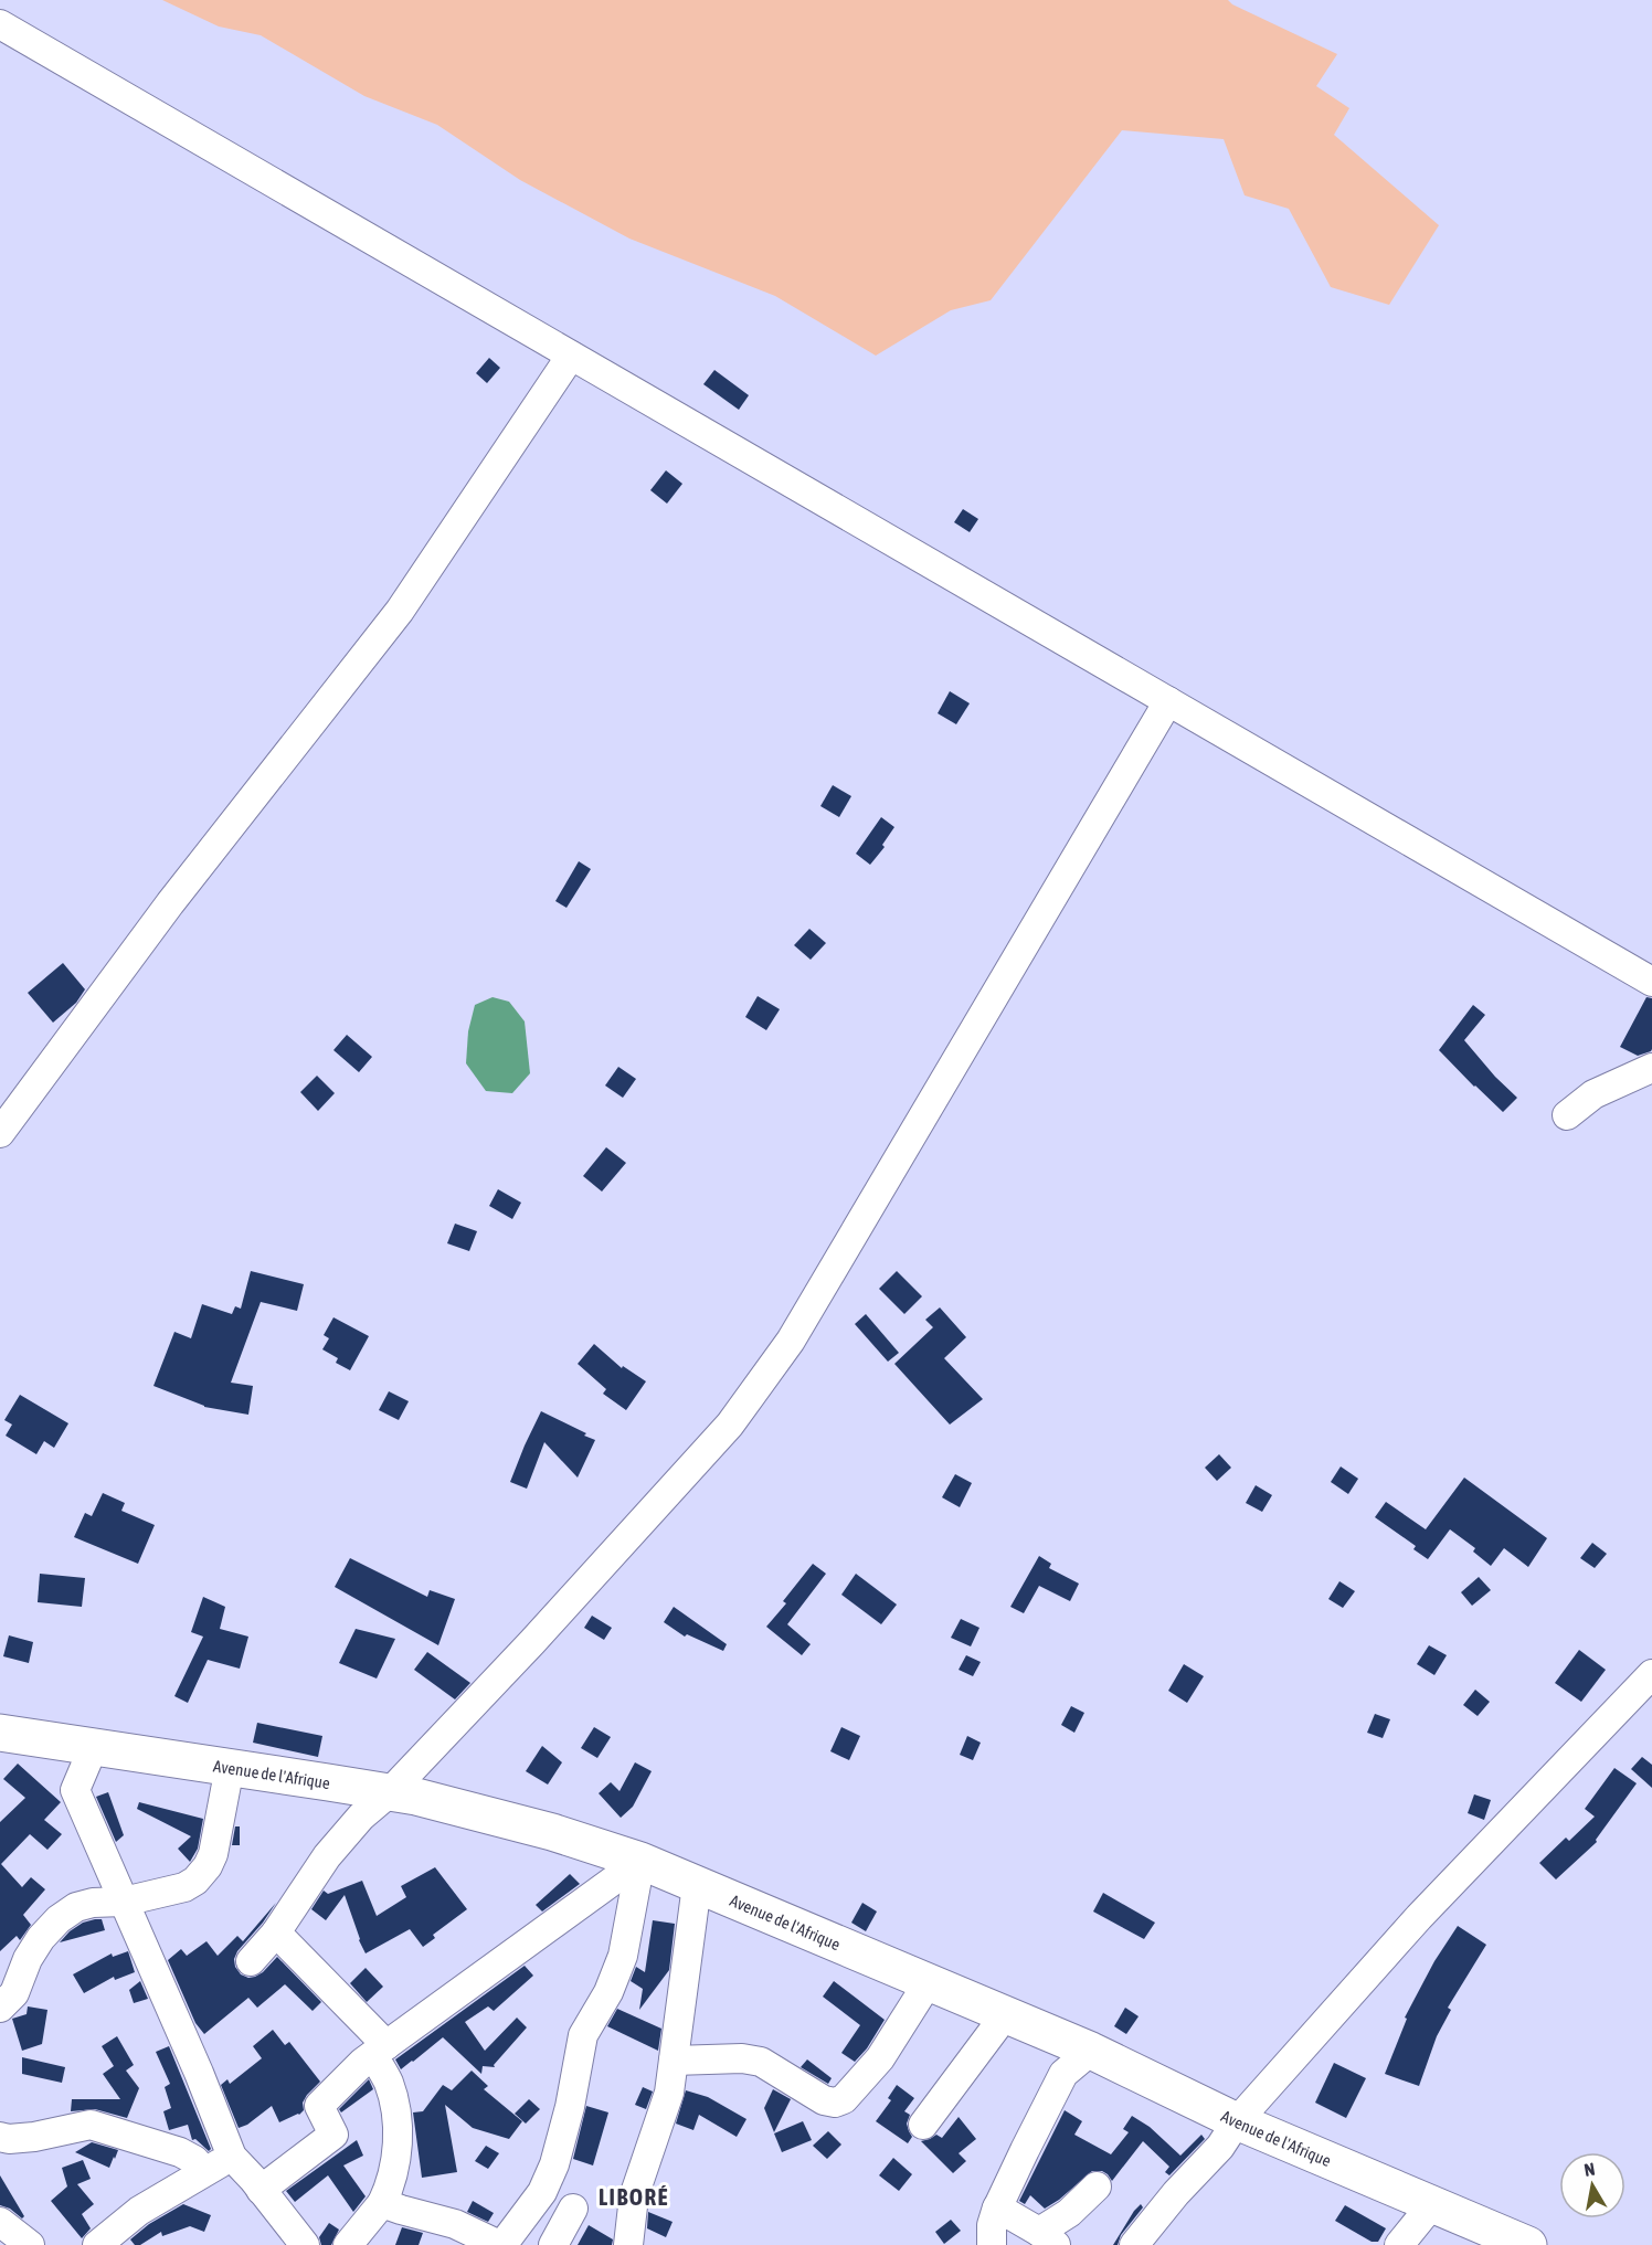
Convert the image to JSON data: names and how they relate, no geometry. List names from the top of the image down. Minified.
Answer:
{"streets":{"main road":["Avenue de l'Afrique"]},"districts":["LIBORÉ"],"north":"top"}
